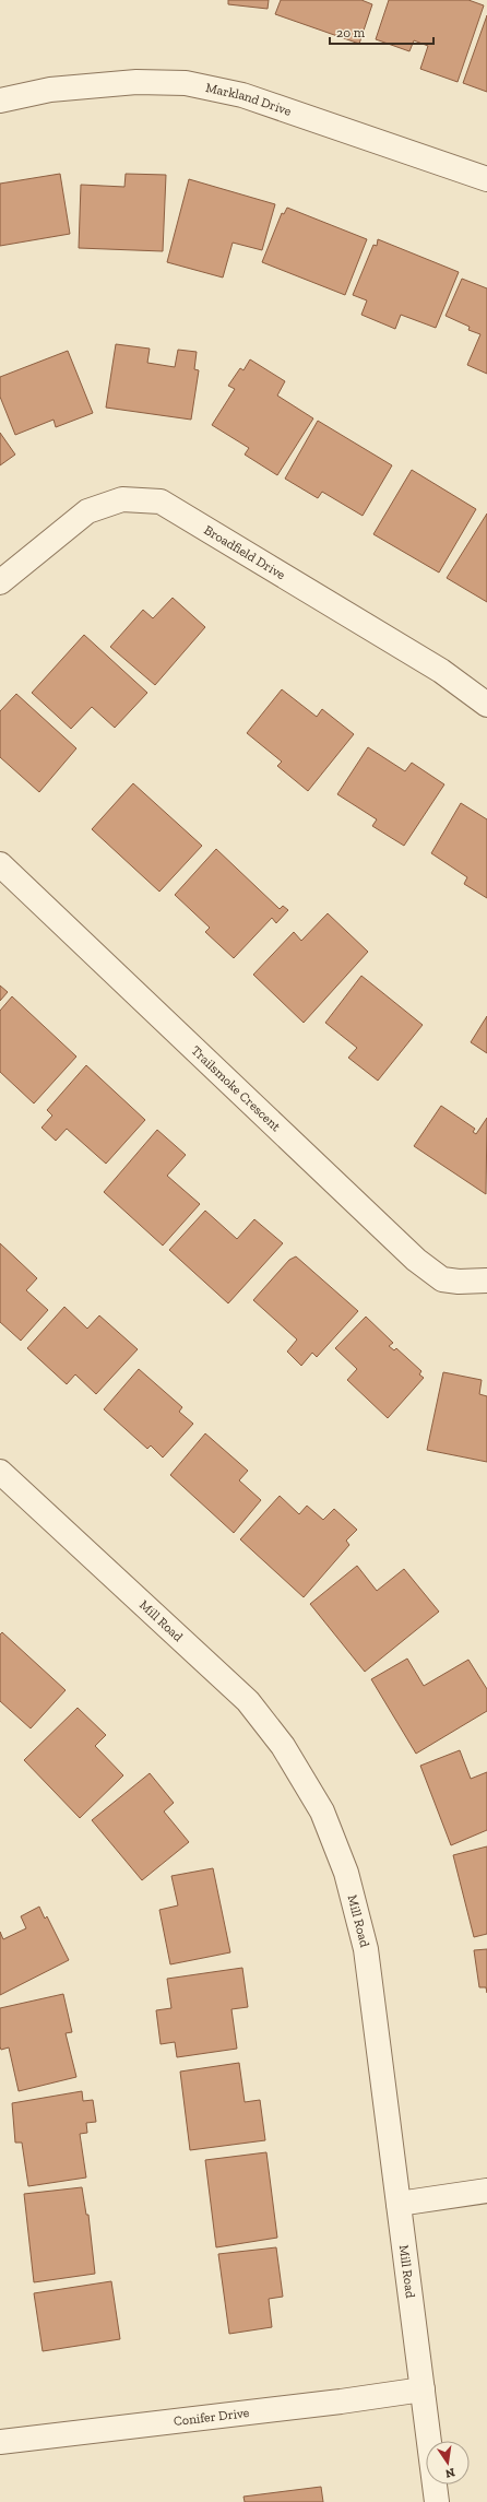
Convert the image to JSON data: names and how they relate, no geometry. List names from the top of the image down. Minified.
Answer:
{"streets":{"street":["Markland Drive","Broadfield Drive","Trailsmoke Crescent","Mill Road","Conifer Drive"]},"crossings":[["Mill Road","Conifer Drive"]],"scale_bar":"20 m","north":"bottom"}
